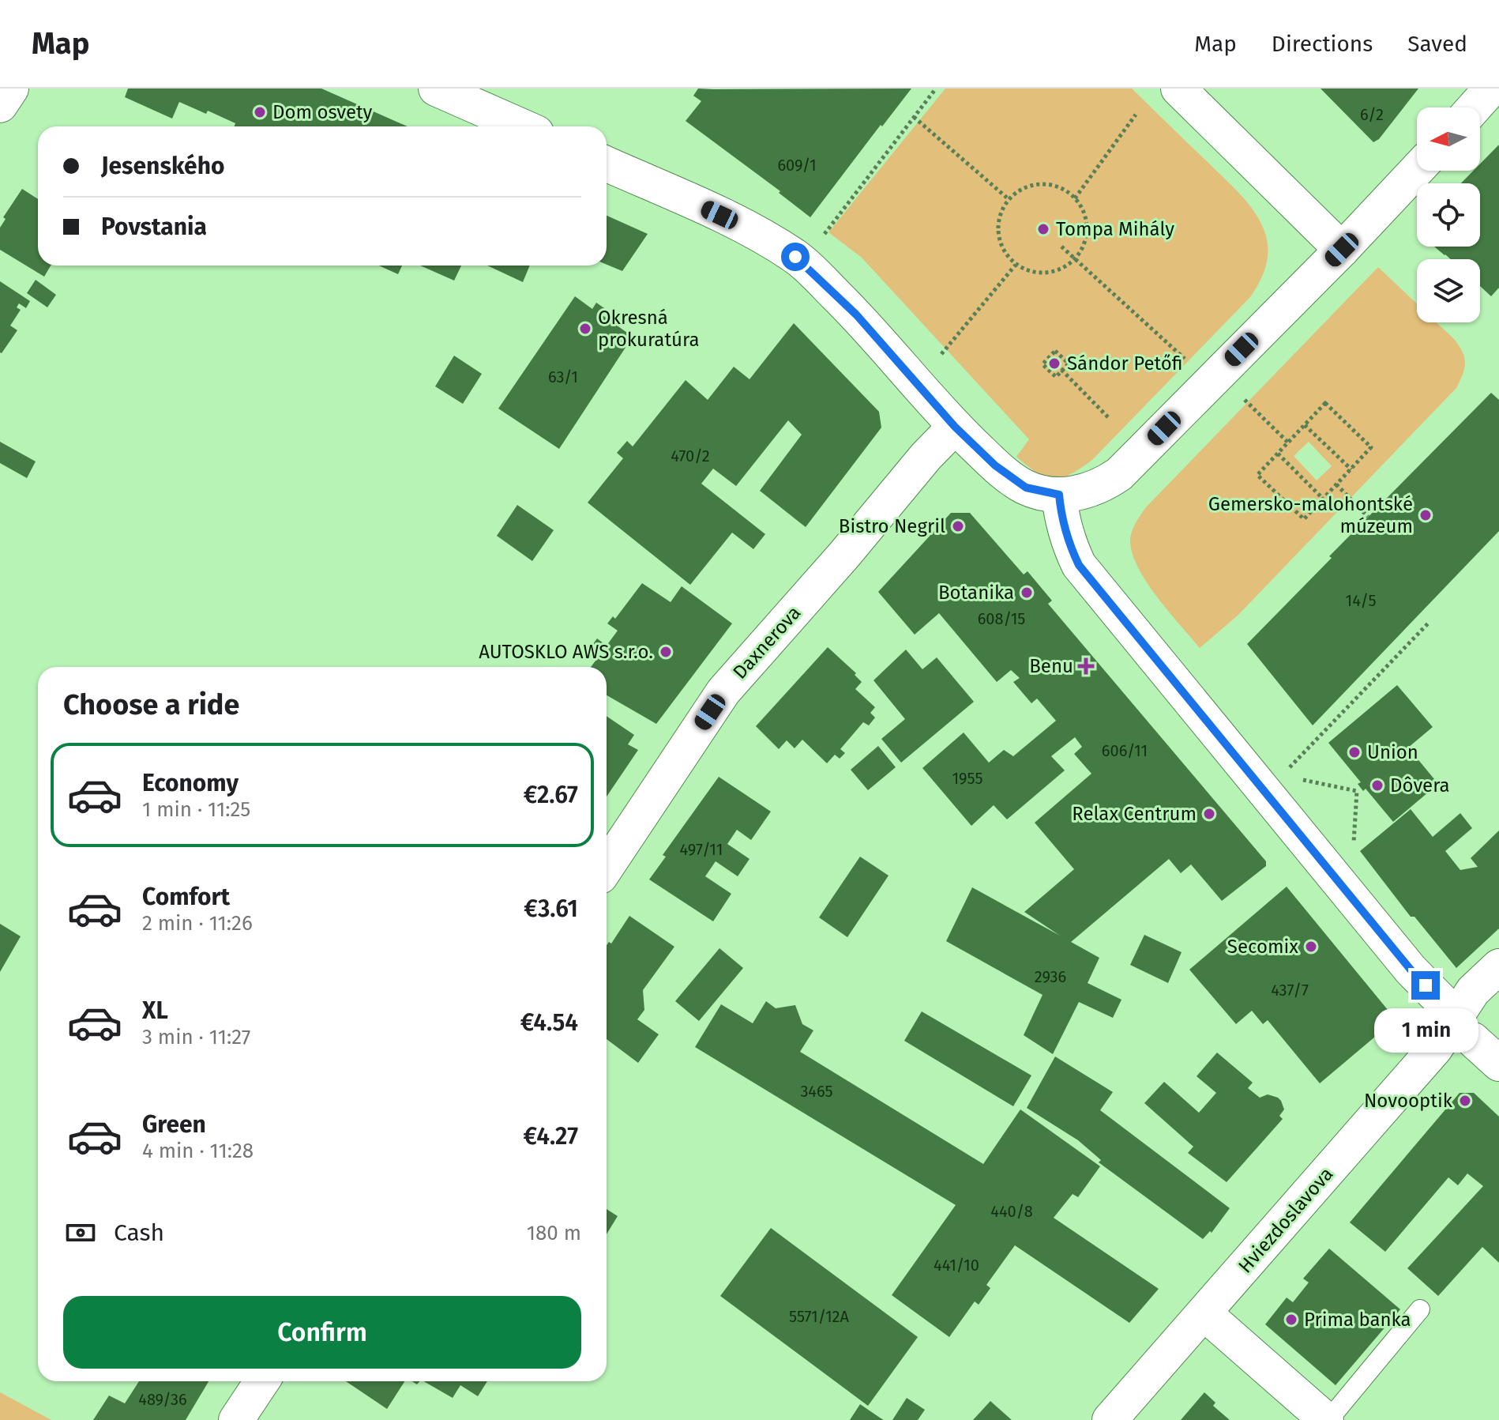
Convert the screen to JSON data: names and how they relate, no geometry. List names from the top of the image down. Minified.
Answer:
{"streets":{"street":["Daxnerova","Hviezdoslavova"]},"places":{"other":["Dom osvety","Tompa Mihály","Okresná prokuratúra","Sándor Petőfi","Gemersko-malohontské múzeum","Bistro Negril","Botanika","AUTOSKLO AWS s.r.o.","Union","Dôvera","Relax Centrum","Secomix","Novooptik","Prima banka"],"health":["Benu"]},"house_numbers":["6/2","609/1","63/1","470/2","14/5","608/15","606/11","1955","497/11","2936","437/7","3465","440/8","441/10","5571/12A","489/36"],"north":"left","page":{"header":"Map","nav":["Map","Directions","Saved"],"banner":["Jesenského","Povstania"],"heading":"Choose a ride","list":[{"name":"Economy","note":"1 min · 11:25","value":"€2.67"},{"name":"Comfort","note":"2 min · 11:26","value":"€3.61"},{"name":"XL","note":"3 min · 11:27","value":"€4.54"},{"name":"Green","note":"4 min · 11:28","value":"€4.27"}],"bubble":"1 min","pay":["Cash","180 m"],"buttons":"Confirm"}}
